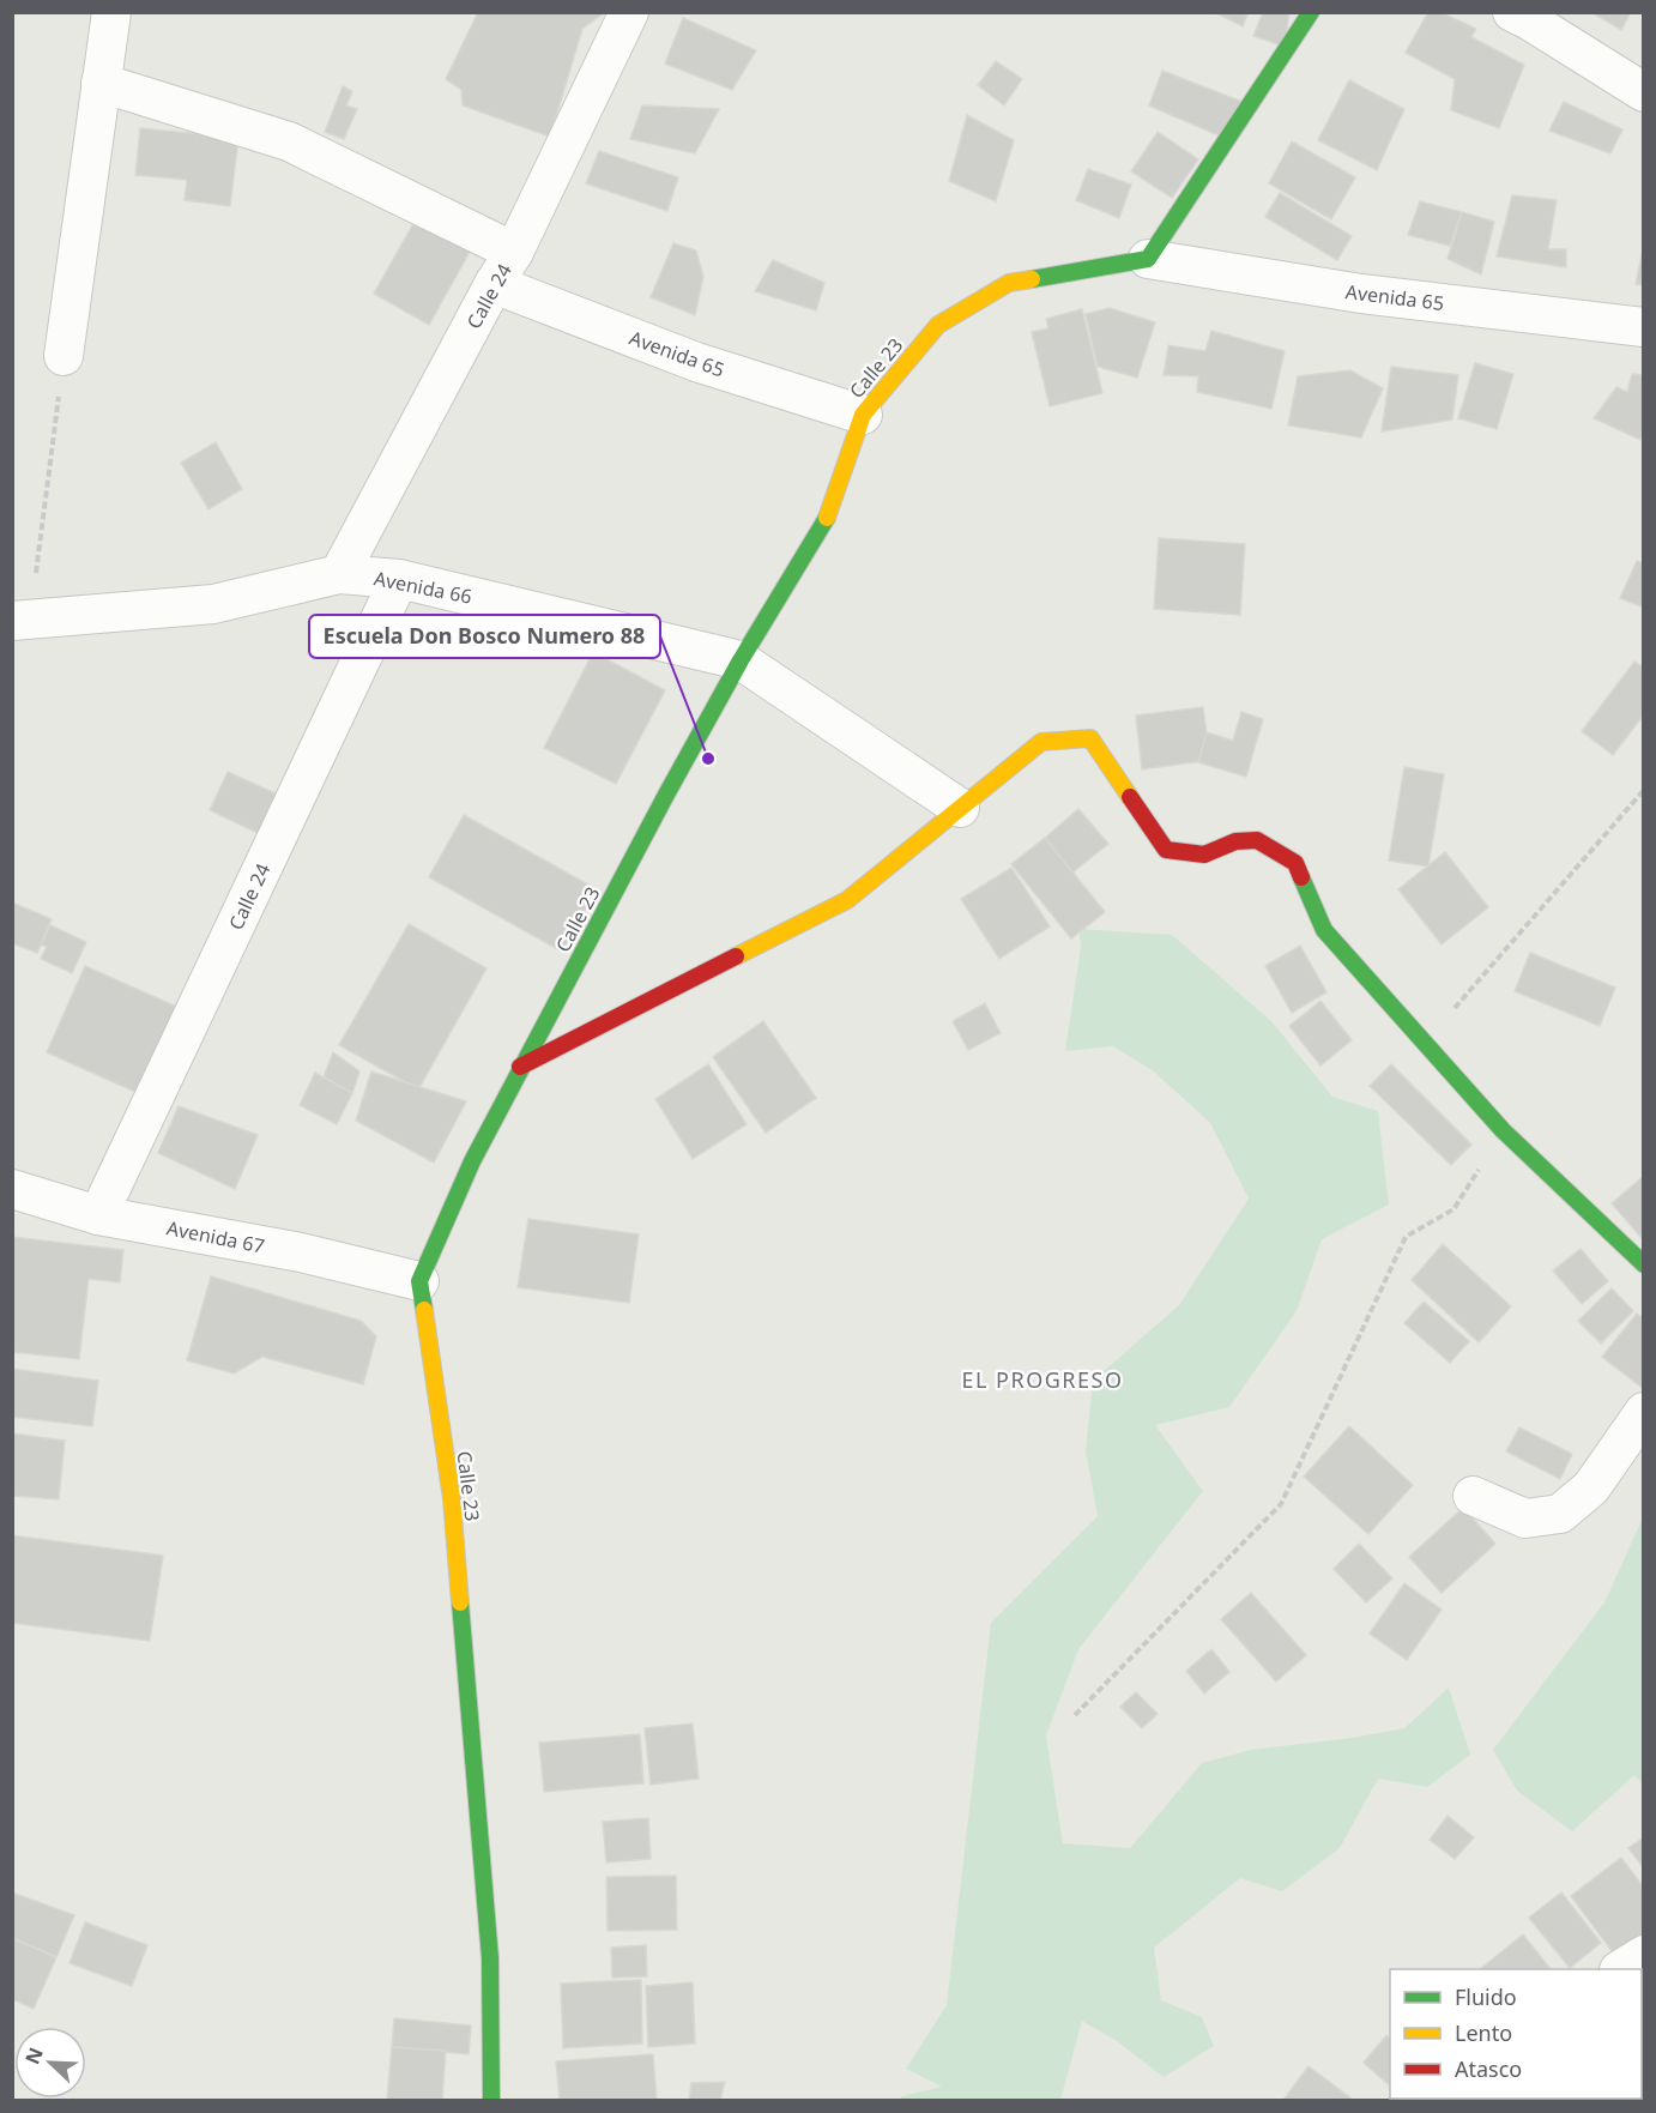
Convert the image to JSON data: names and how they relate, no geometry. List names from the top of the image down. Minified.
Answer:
{"streets":{"street":["Calle 24","Avenida 65","Calle 23","Avenida 66","Avenida 67"]},"crossings":[["Calle 24","Avenida 65"],["Calle 24","Avenida 66"],["Calle 24","Avenida 67"],["Avenida 65","Calle 23"],["Calle 23","Avenida 66"],["Calle 23","Avenida 67"]],"districts":["EL PROGRESO"],"places":["Escuela Don Bosco Numero 88"],"legend":["Fluido","Lento","Atasco"],"north":"top left"}
